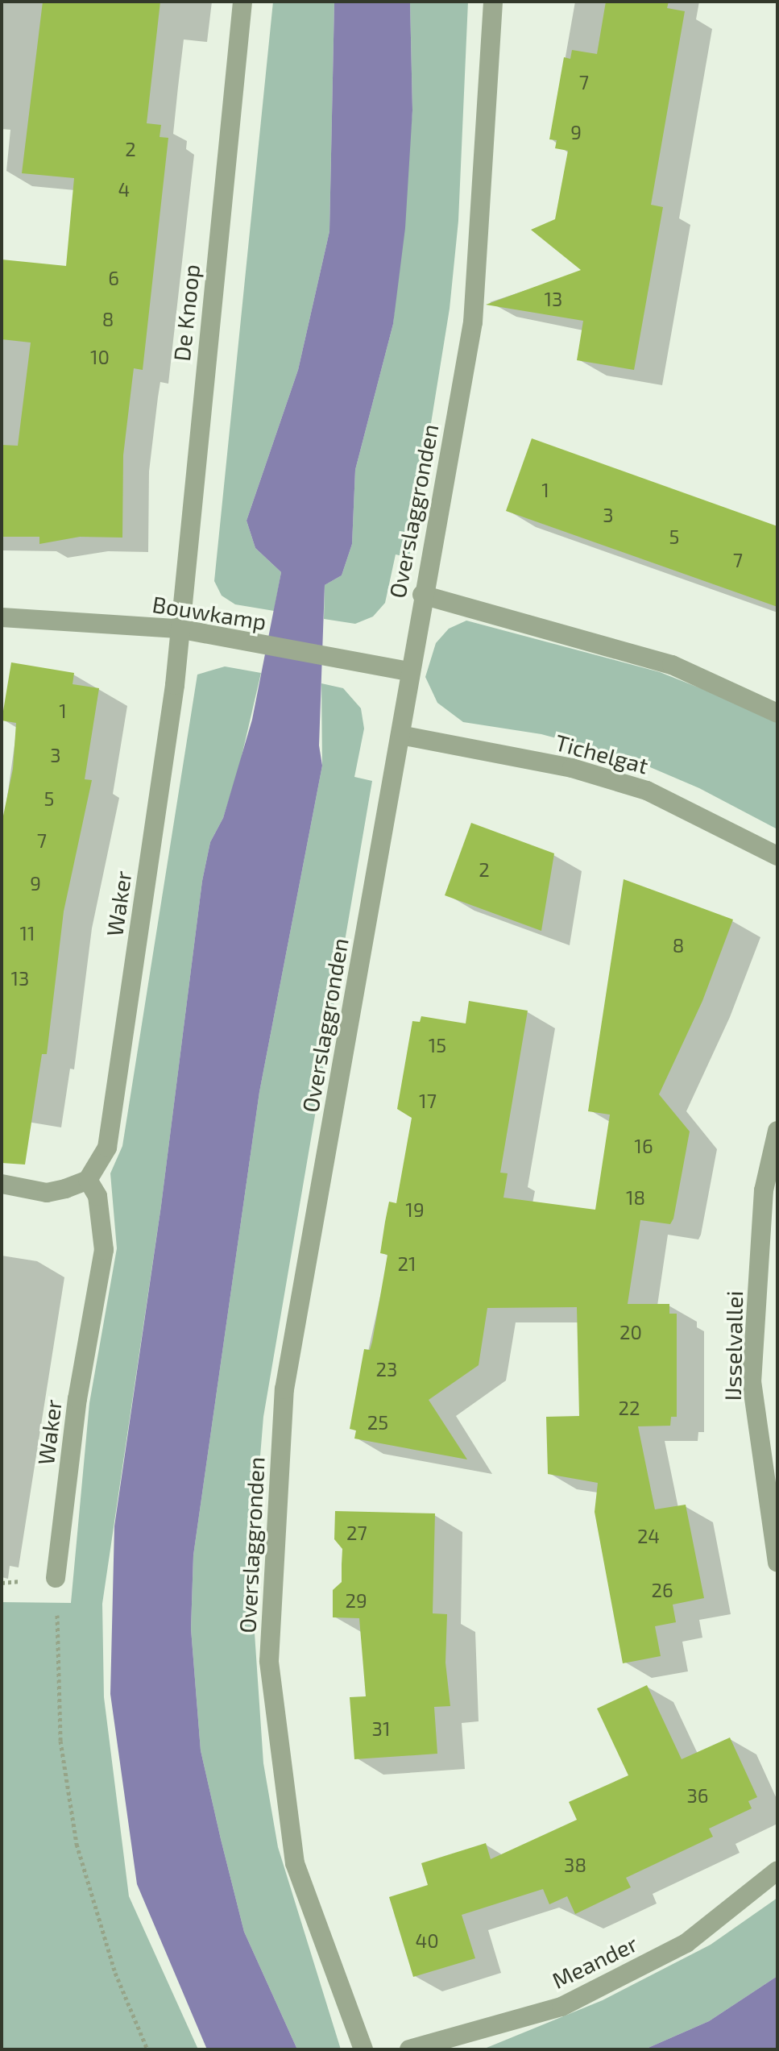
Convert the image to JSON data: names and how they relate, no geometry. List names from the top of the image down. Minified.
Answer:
{"streets":{"street":["De Knoop","Overslaggronden","Bouwkamp","Tichelgat","Waker","IJsselvallei","Meander"]},"crossings":[["De Knoop","Bouwkamp"],["De Knoop","Waker"],["Overslaggronden","Bouwkamp"],["Overslaggronden","Tichelgat"],["Bouwkamp","Waker"]],"house_numbers":["7","9","2","4","6","13","8","10","1","3","5","7","1","3","5","7","2","9","11","8","13","15","17","16","18","19","21","20","23","22","25","27","24","26","29","31","36","38","40"]}
